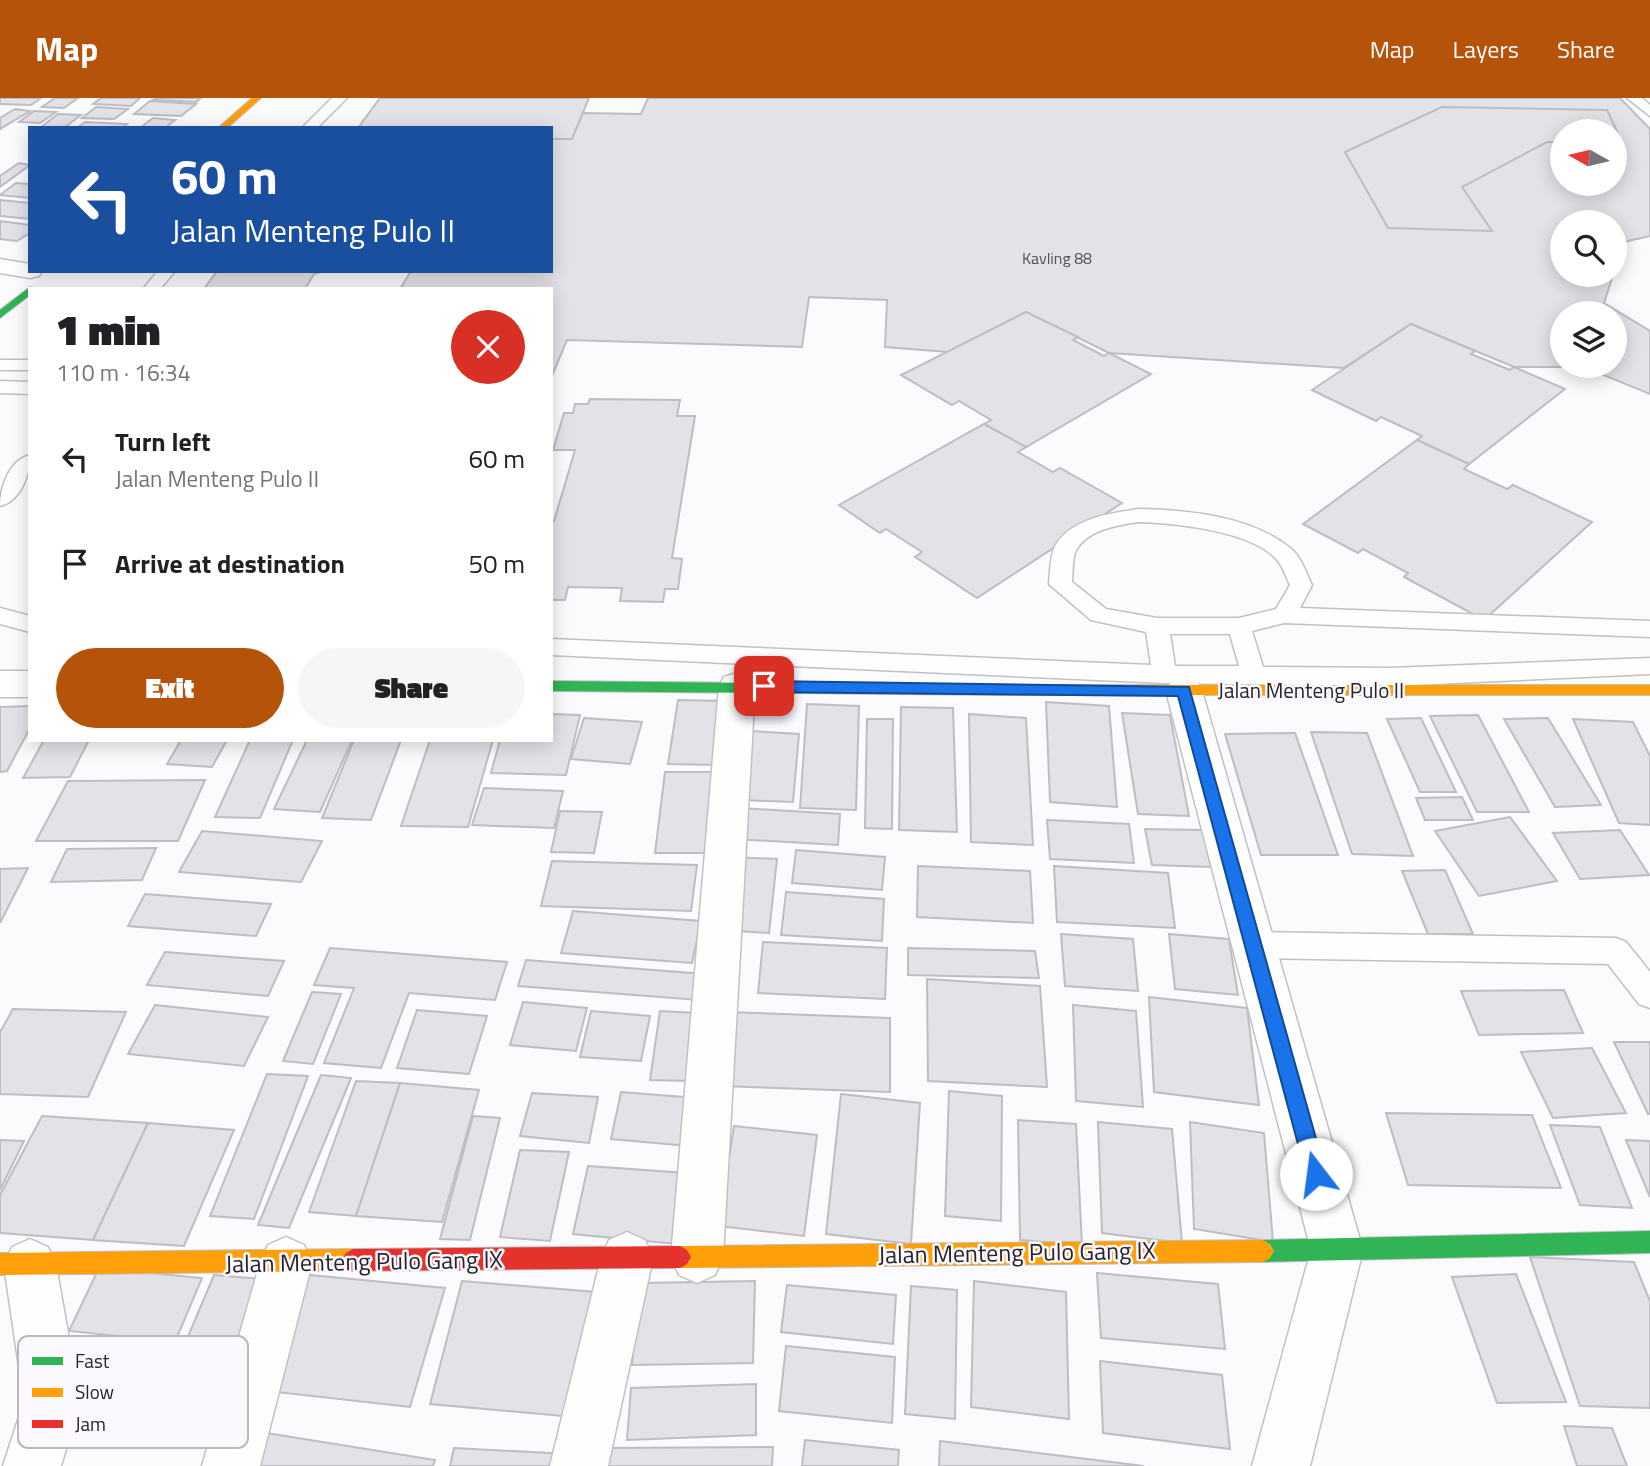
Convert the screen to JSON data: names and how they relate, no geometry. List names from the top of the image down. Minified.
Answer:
{"streets":{"street":["Jalan Menteng Pulo II","Jalan Menteng Pulo Gang IX"]},"house_numbers":["Kavling 88"],"legend":["Fast","Slow","Jam"],"north":"left","page":{"header":"Map","nav":["Map","Layers","Share"],"turn":["60 m","Jalan Menteng Pulo II"],"heading":["1 min","110 m · 16:34"],"list":[{"name":"Turn left","note":"Jalan Menteng Pulo II","value":"60 m"},{"name":"Arrive at destination","value":"50 m"}],"buttons":["Exit","Share"]}}
